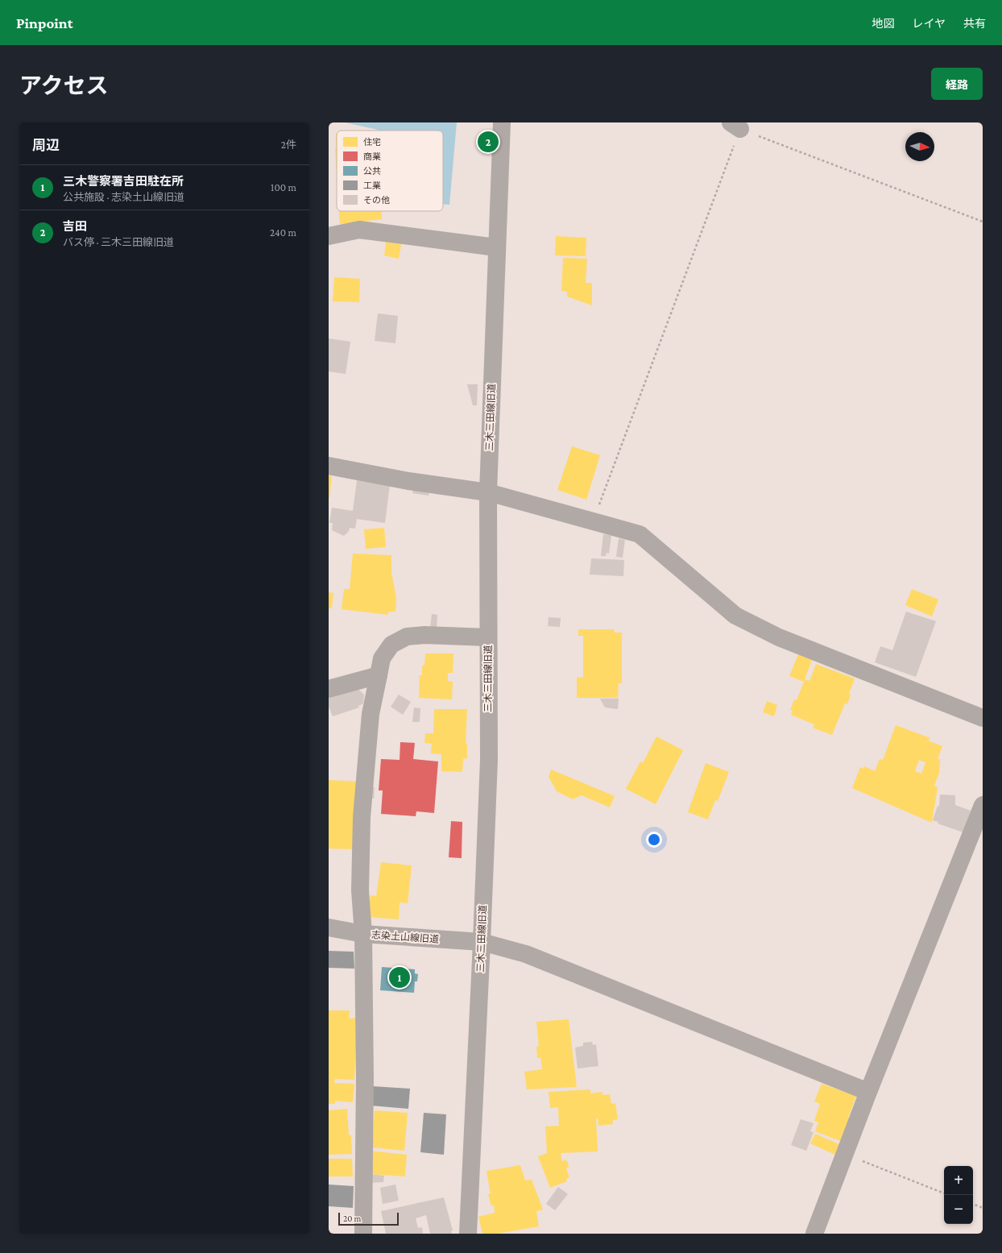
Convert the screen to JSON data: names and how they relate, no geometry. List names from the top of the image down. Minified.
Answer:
{"streets":{"street":["三木三田線旧道","志染土山線旧道"]},"crossings":[["三木三田線旧道","志染土山線旧道"]],"legend":["住宅","商業","公共","工業","その他"],"scale_bar":"20 m","north":"right","page":{"header":"Pinpoint","nav":["地図","レイヤ","共有"],"title":"アクセス","buttons":"経路","heading":["周辺","2件"],"pins":["2","1"],"list":[{"mark":"1","name":"三木警察署吉田駐在所","note":"公共施設 · 志染土山線旧道","value":"100 m"},{"mark":"2","name":"吉田","note":"バス停 · 三木三田線旧道","value":"240 m"}],"map_buttons":["+","−"],"scale":"20 m"}}
